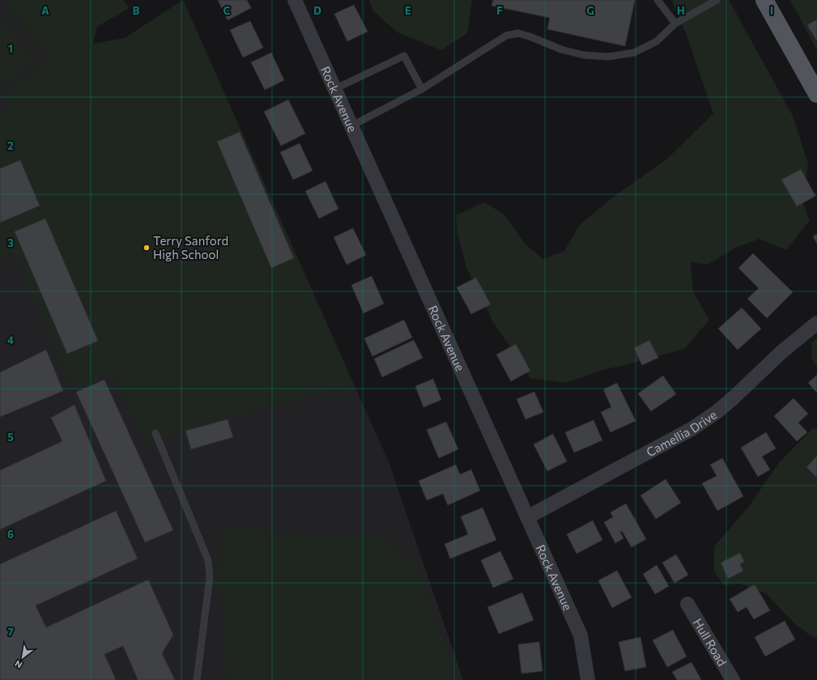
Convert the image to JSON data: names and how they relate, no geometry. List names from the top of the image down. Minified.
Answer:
{"streets":{"street":["Rock Avenue","Camellia Drive","Hull Road"]},"crossings":[["Rock Avenue","Camellia Drive"]],"places":["Terry Sanford High School"],"north":"bottom left","grid":{"columns":["A","B","C","D","E","F","G","H","I"],"rows":["1","2","3","4","5","6","7"]}}
